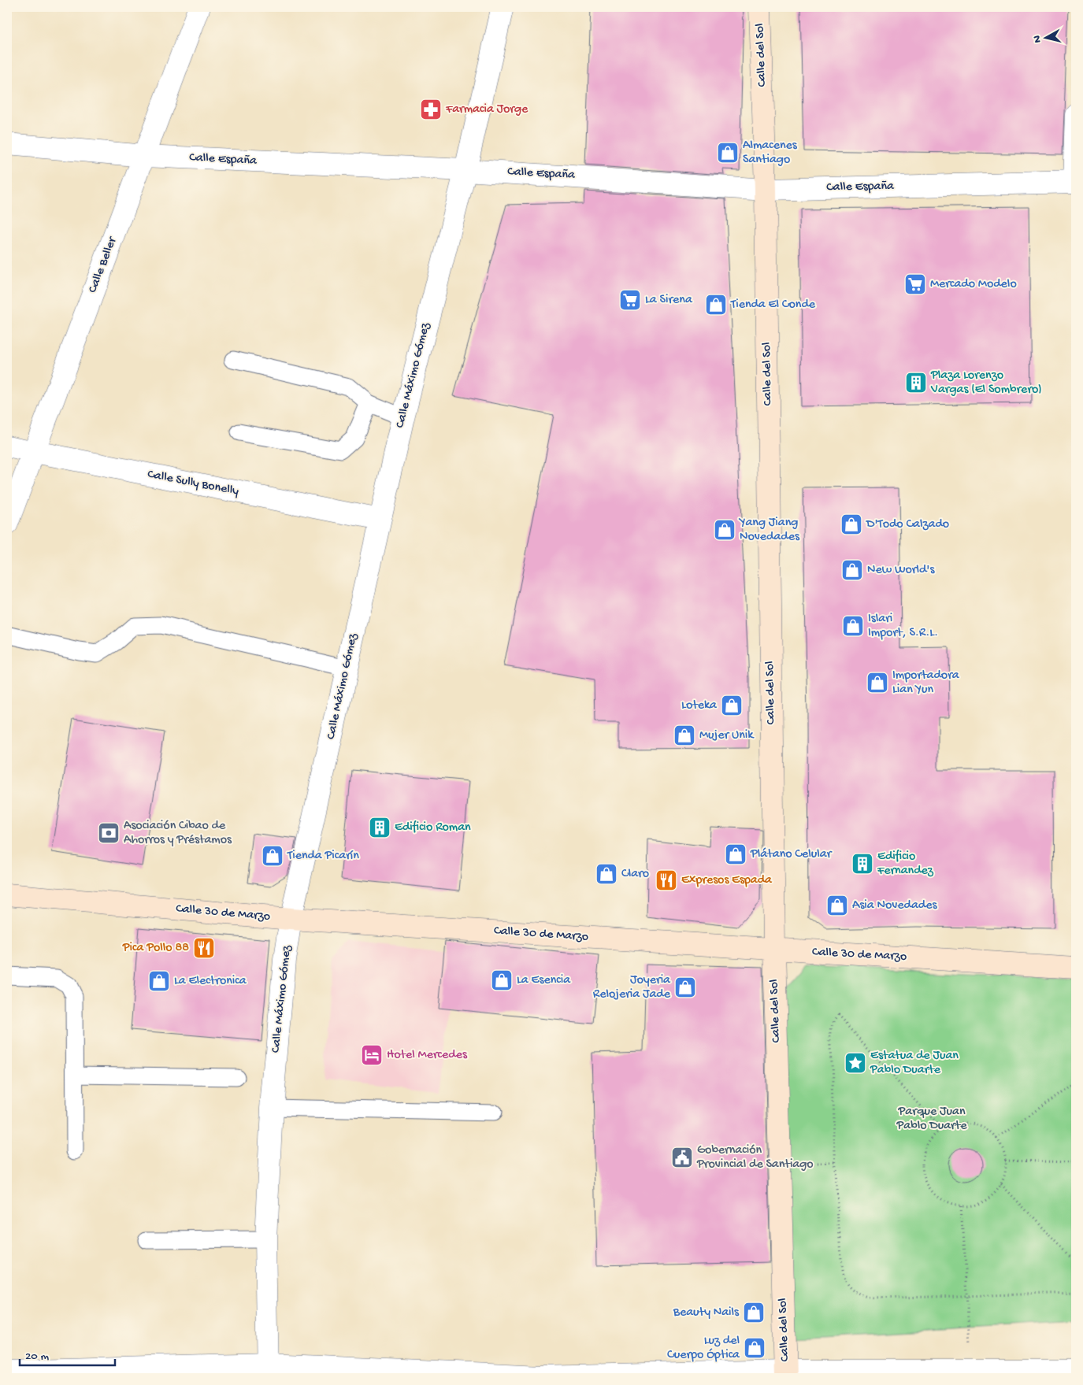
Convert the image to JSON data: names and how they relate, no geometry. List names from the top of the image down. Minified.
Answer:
{"streets":{"main road":["Calle del Sol","Calle 30 de Marzo"],"street":["Calle España","Calle Beller","Calle Máximo Gómez","Calle Sully Bonelly"]},"crossings":[["Calle del Sol","Calle España"],["Calle del Sol","Calle 30 de Marzo"],["Calle España","Calle Beller"],["Calle España","Calle Máximo Gómez"],["Calle Beller","Calle Sully Bonelly"],["Calle Máximo Gómez","Calle Sully Bonelly"],["Calle Máximo Gómez","Calle 30 de Marzo"]],"parks":["Parque Juan Pablo Duarte"],"places":{"pharmacy":["Farmacia Jorge"],"shop":["Almacenes Santiago","Tienda El Conde","D'Todo Calzado","Yang Jiang Novedades","New World's","Islari Import, S.R.L.","Importadora Lian Yun","Loteka","Mujer Unik","Plátano Celular","Tienda Picarín","Claro","Asia Novedades","La Esencia","La Electronica","Joyeria Relojeria Jade","Beauty Nails","Luz del Cuerpo Óptica"],"supermarket":["Mercado Modelo","La Sirena"],"building":["Plaza Lorenzo Vargas (El Sombrero)","Edificio Roman","Edificio Fernandez"],"bank":["Asociación Cibao de Ahorros y Préstamos"],"restaurant":["Expresos Espada","Pica Pollo 88"],"hotel":["Hotel Mercedes"],"place":["Estatua de Juan Pablo Duarte"],"public building":["Gobernación Provincial de Santiago"]},"scale_bar":"20 m","north":"left"}
